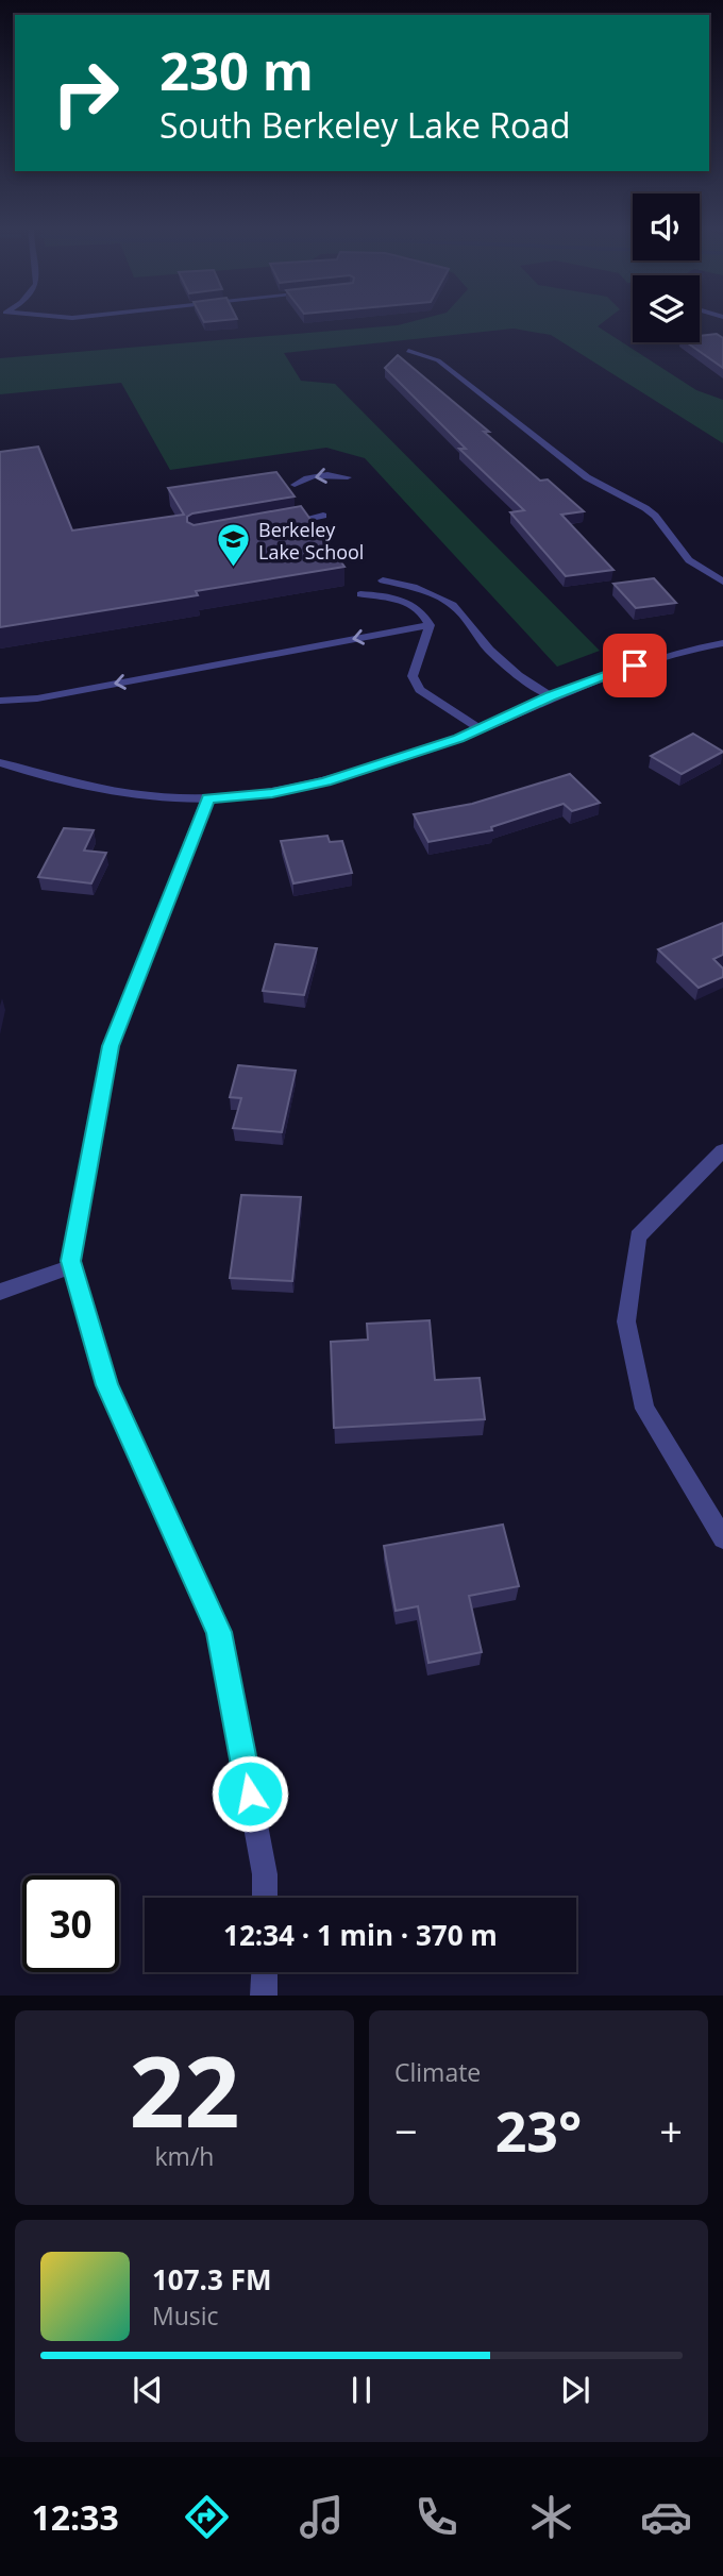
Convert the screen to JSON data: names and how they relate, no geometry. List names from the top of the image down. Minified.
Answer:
{"places":{"school or university":["Berkeley Lake School"]},"page":{"turn":["230 m","South Berkeley Lake Road"],"limit":"30","trip":"12:34 · 1 min · 370 m","tile":[["22","km/h"],"Climate"],"heat":["−","23°","+"],"song":["107.3 FM","Music"],"tabs":"12:33"}}
